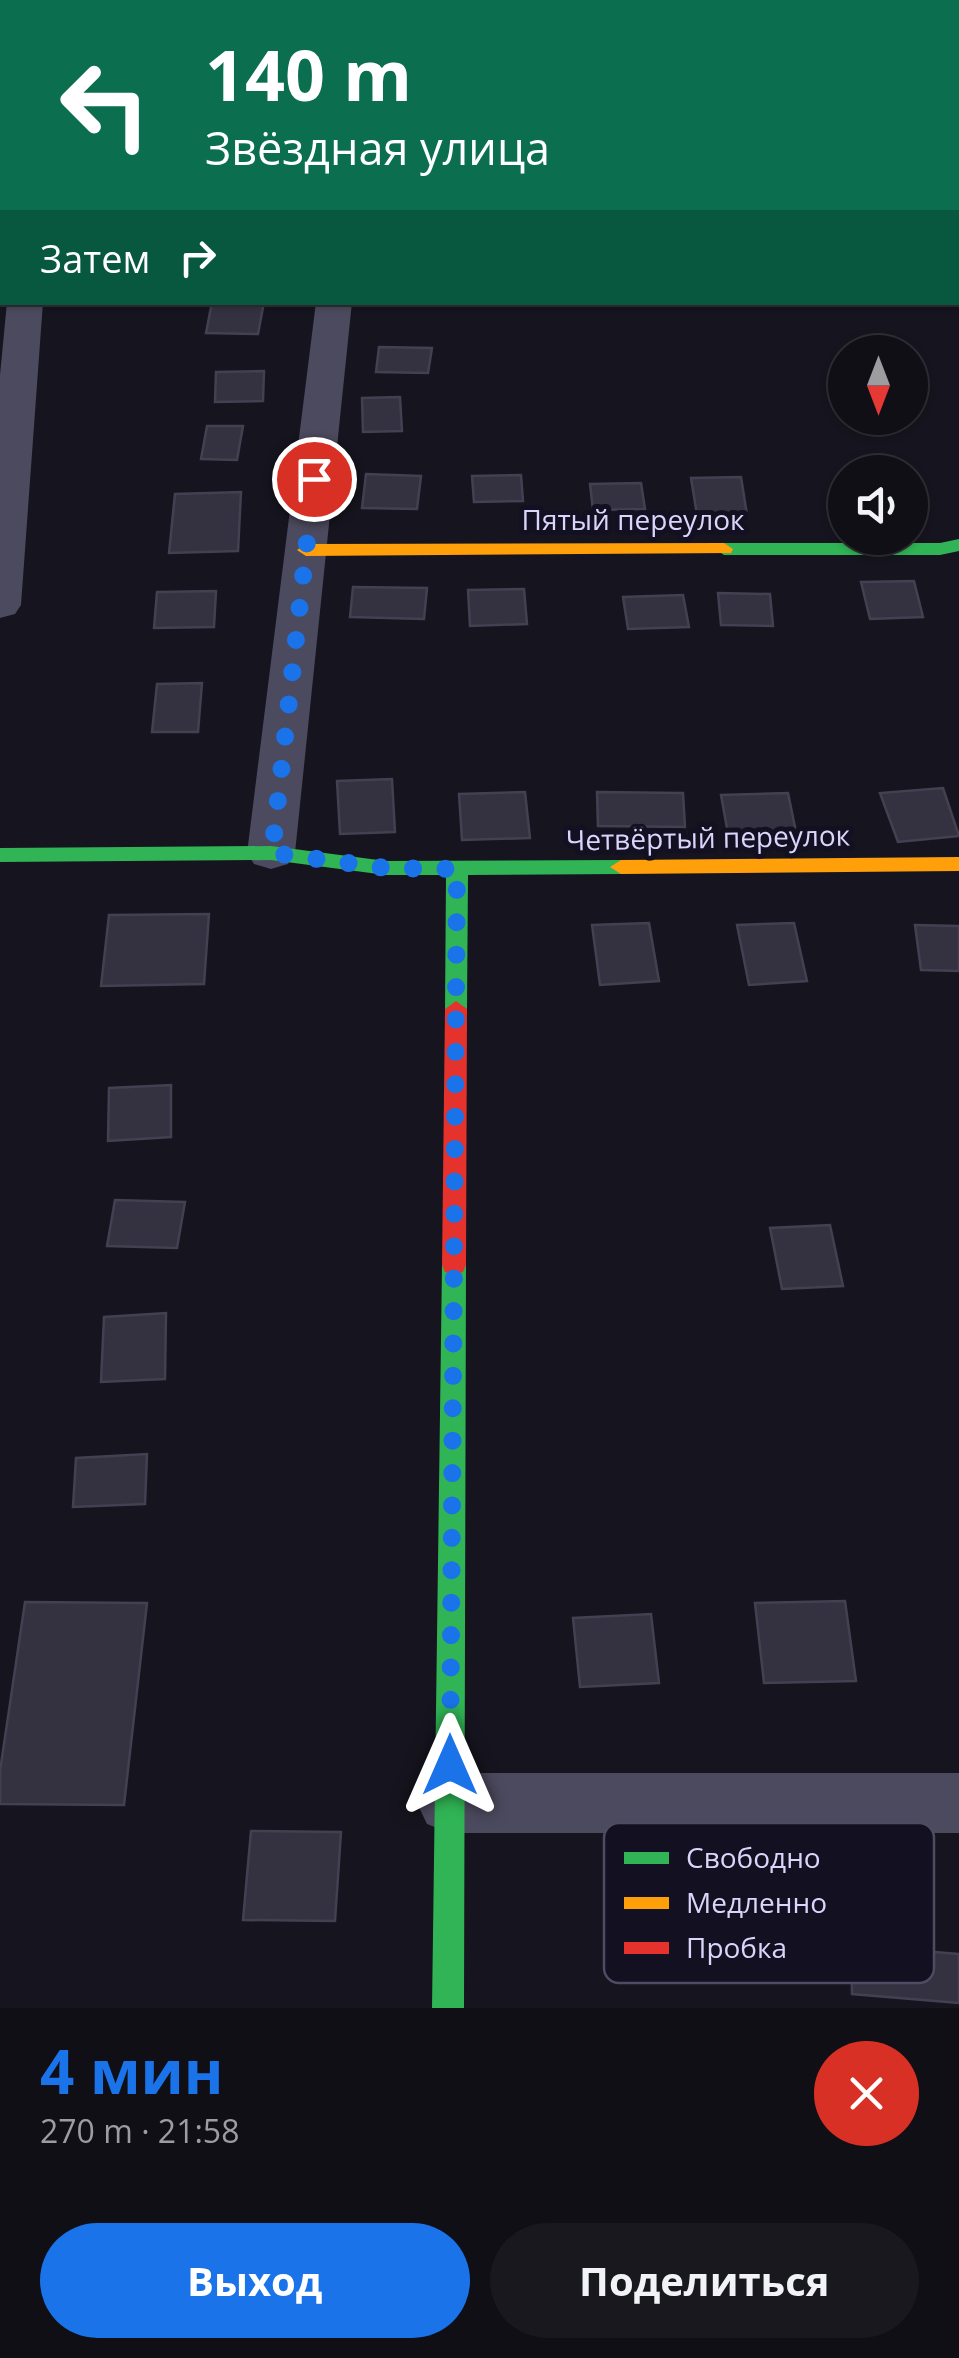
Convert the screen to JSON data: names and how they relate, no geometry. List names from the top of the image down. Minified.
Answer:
{"streets":{"street":["Пятый переулок","Четвёртый переулок"]},"legend":["Свободно","Медленно","Пробка"],"north":"bottom","page":{"turn":["140 m","Звёздная улица"],"then":"Затем","heading":["4 мин","270 m · 21:58"],"buttons":["Выход","Поделиться"]}}
